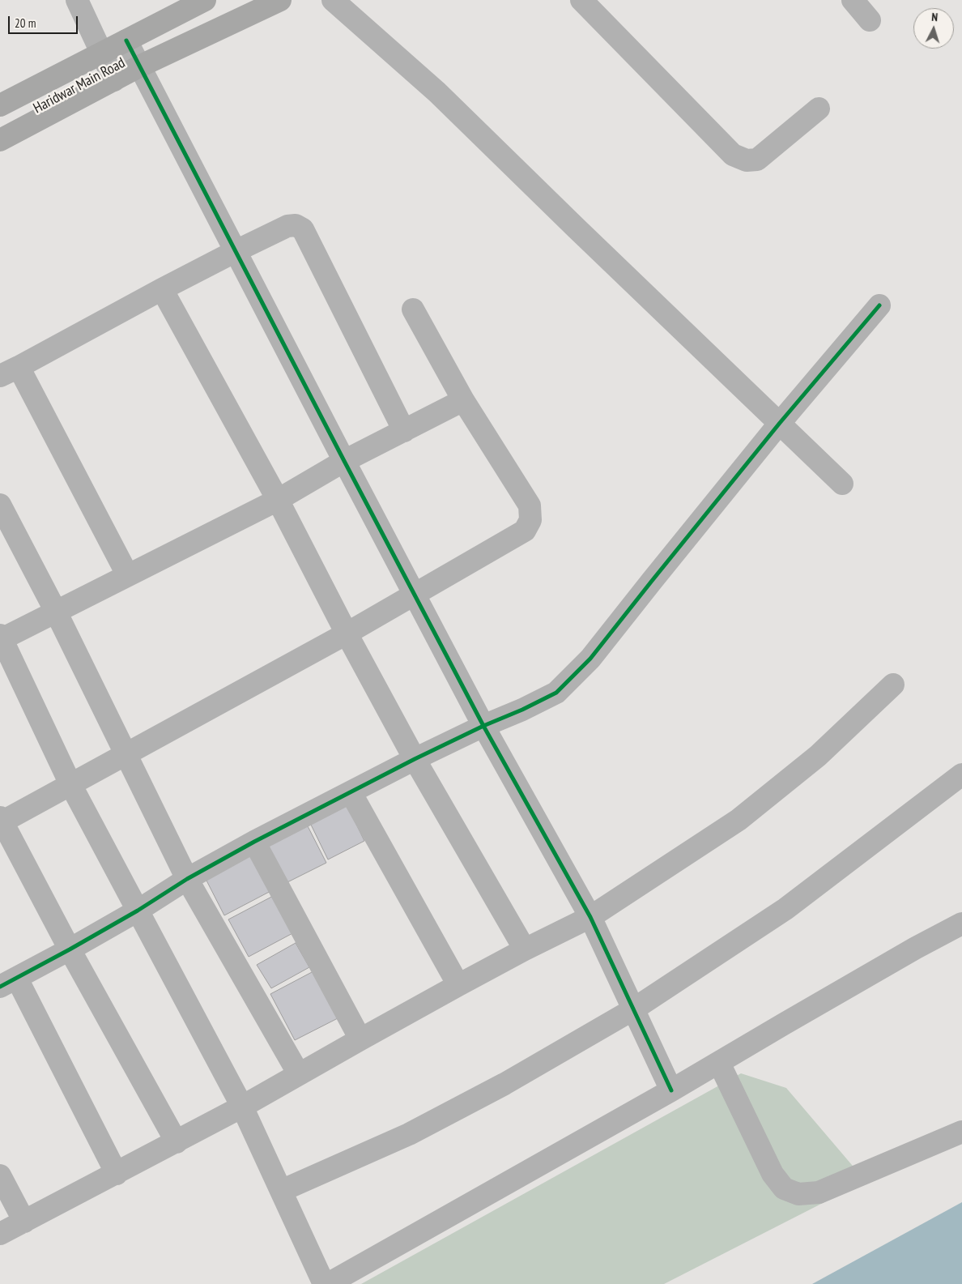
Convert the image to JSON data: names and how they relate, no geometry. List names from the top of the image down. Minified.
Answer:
{"streets":{"main road":["Haridwar Main Road"]},"scale_bar":"20 m","north":"top"}
